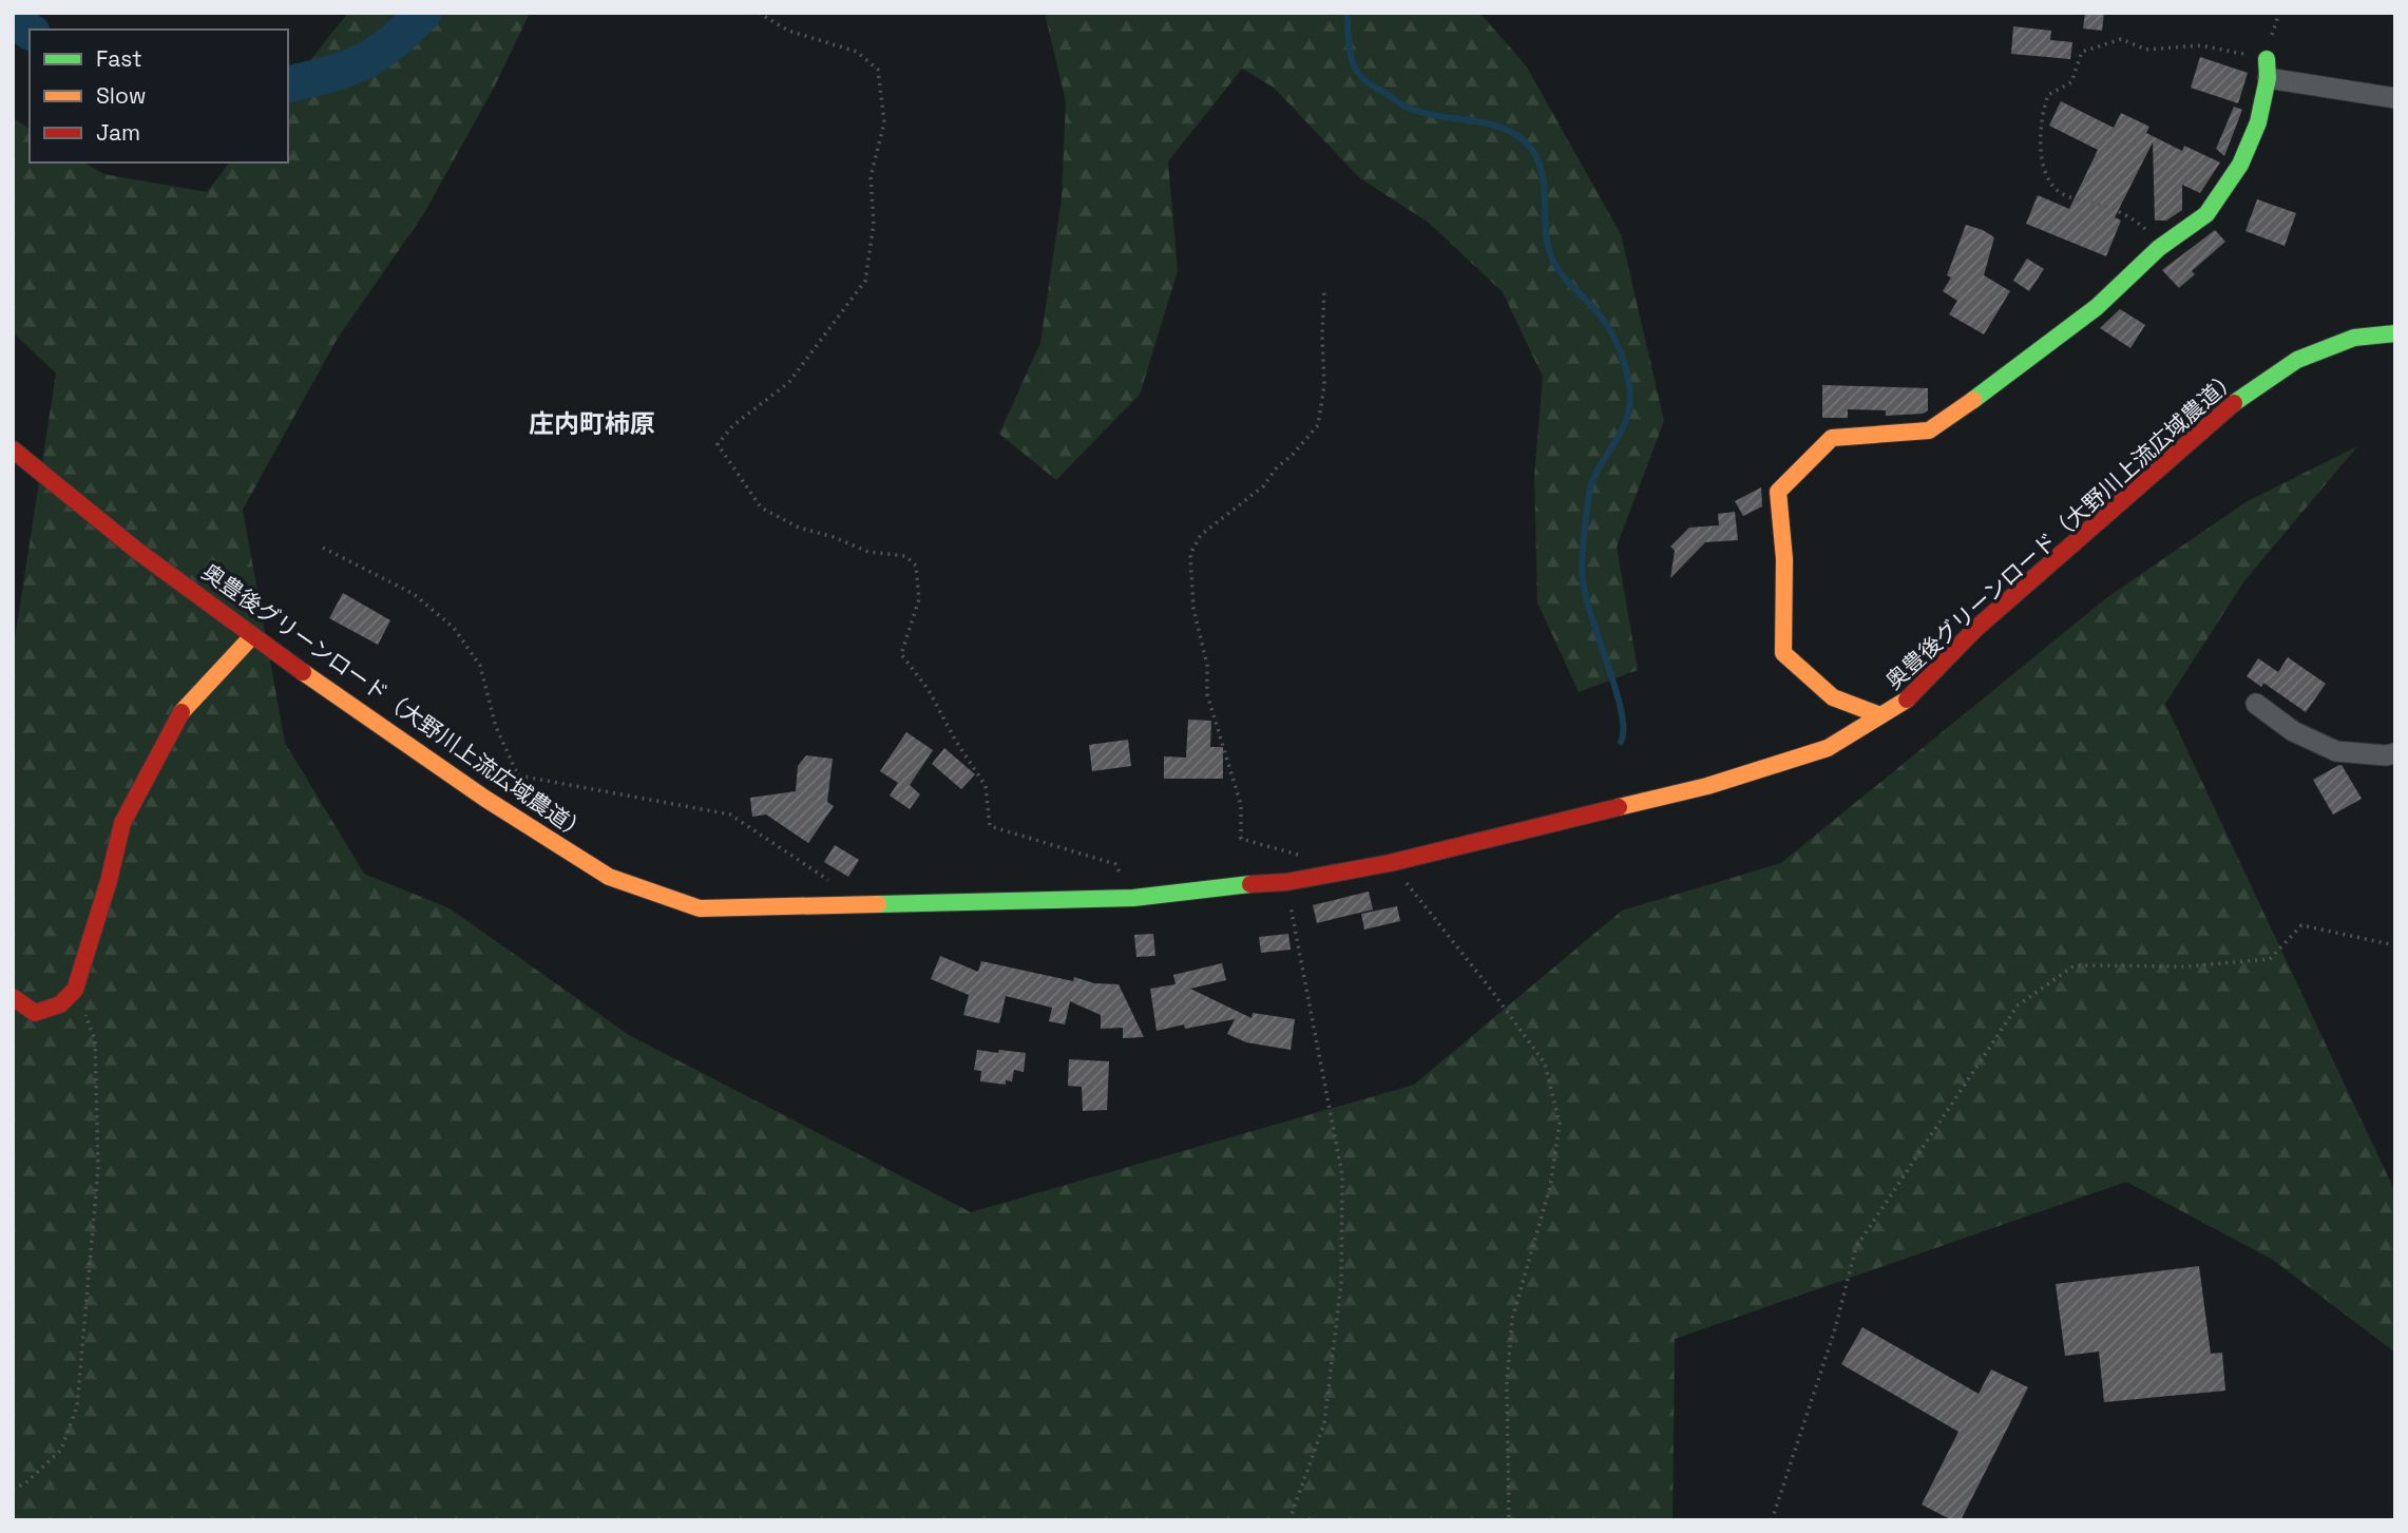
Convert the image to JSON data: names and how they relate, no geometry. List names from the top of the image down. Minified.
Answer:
{"streets":{"street":["奥豊後グリーンロード（大野川上流広域農道）"]},"districts":["庄内町柿原"],"legend":["Fast","Slow","Jam"]}
